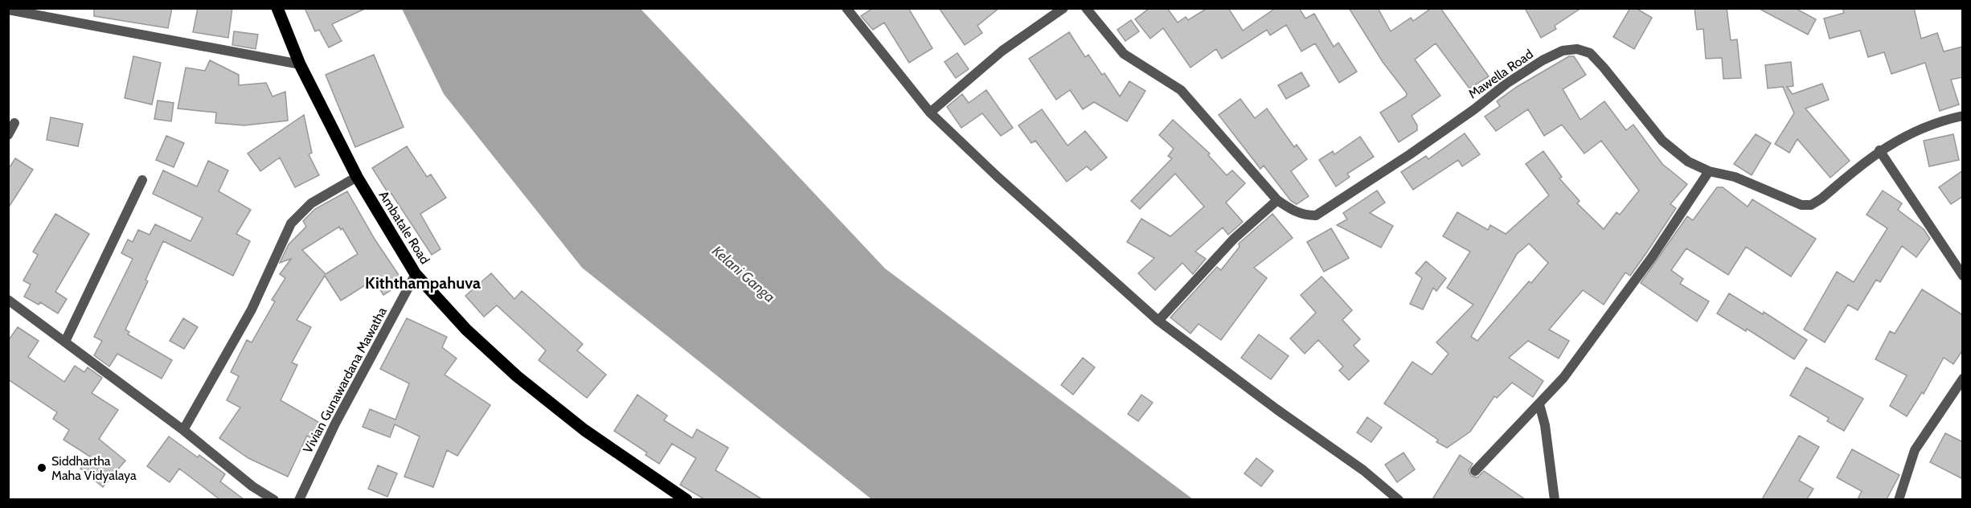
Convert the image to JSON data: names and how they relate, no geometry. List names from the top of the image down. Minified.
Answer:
{"streets":{"main road":["Ambatale Road"],"street":["Mawella Road","Vivian Gunawardana Mawatha"]},"crossings":[["Ambatale Road","Vivian Gunawardana Mawatha"]],"districts":["Kiththampahuva"],"water":["Kelani Ganga"],"places":["Siddhartha Maha Vidyalaya"]}
